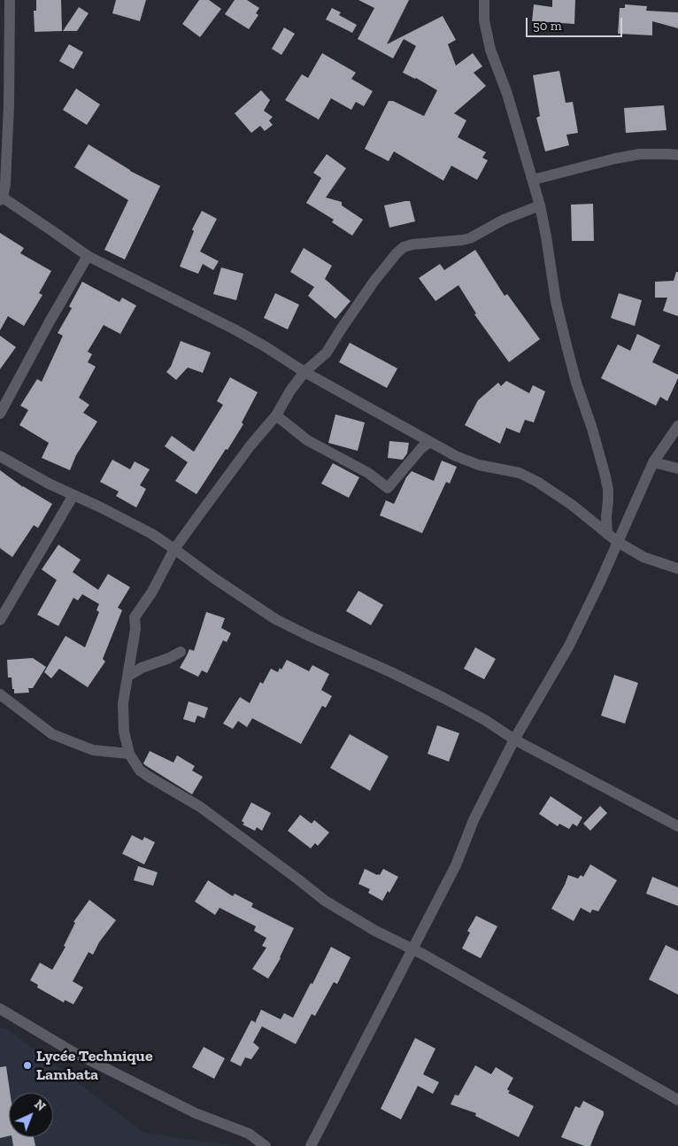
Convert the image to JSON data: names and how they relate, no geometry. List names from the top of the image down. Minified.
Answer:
{"places":["Lycée Technique Lambata"],"scale_bar":"50 m","north":"top right"}
